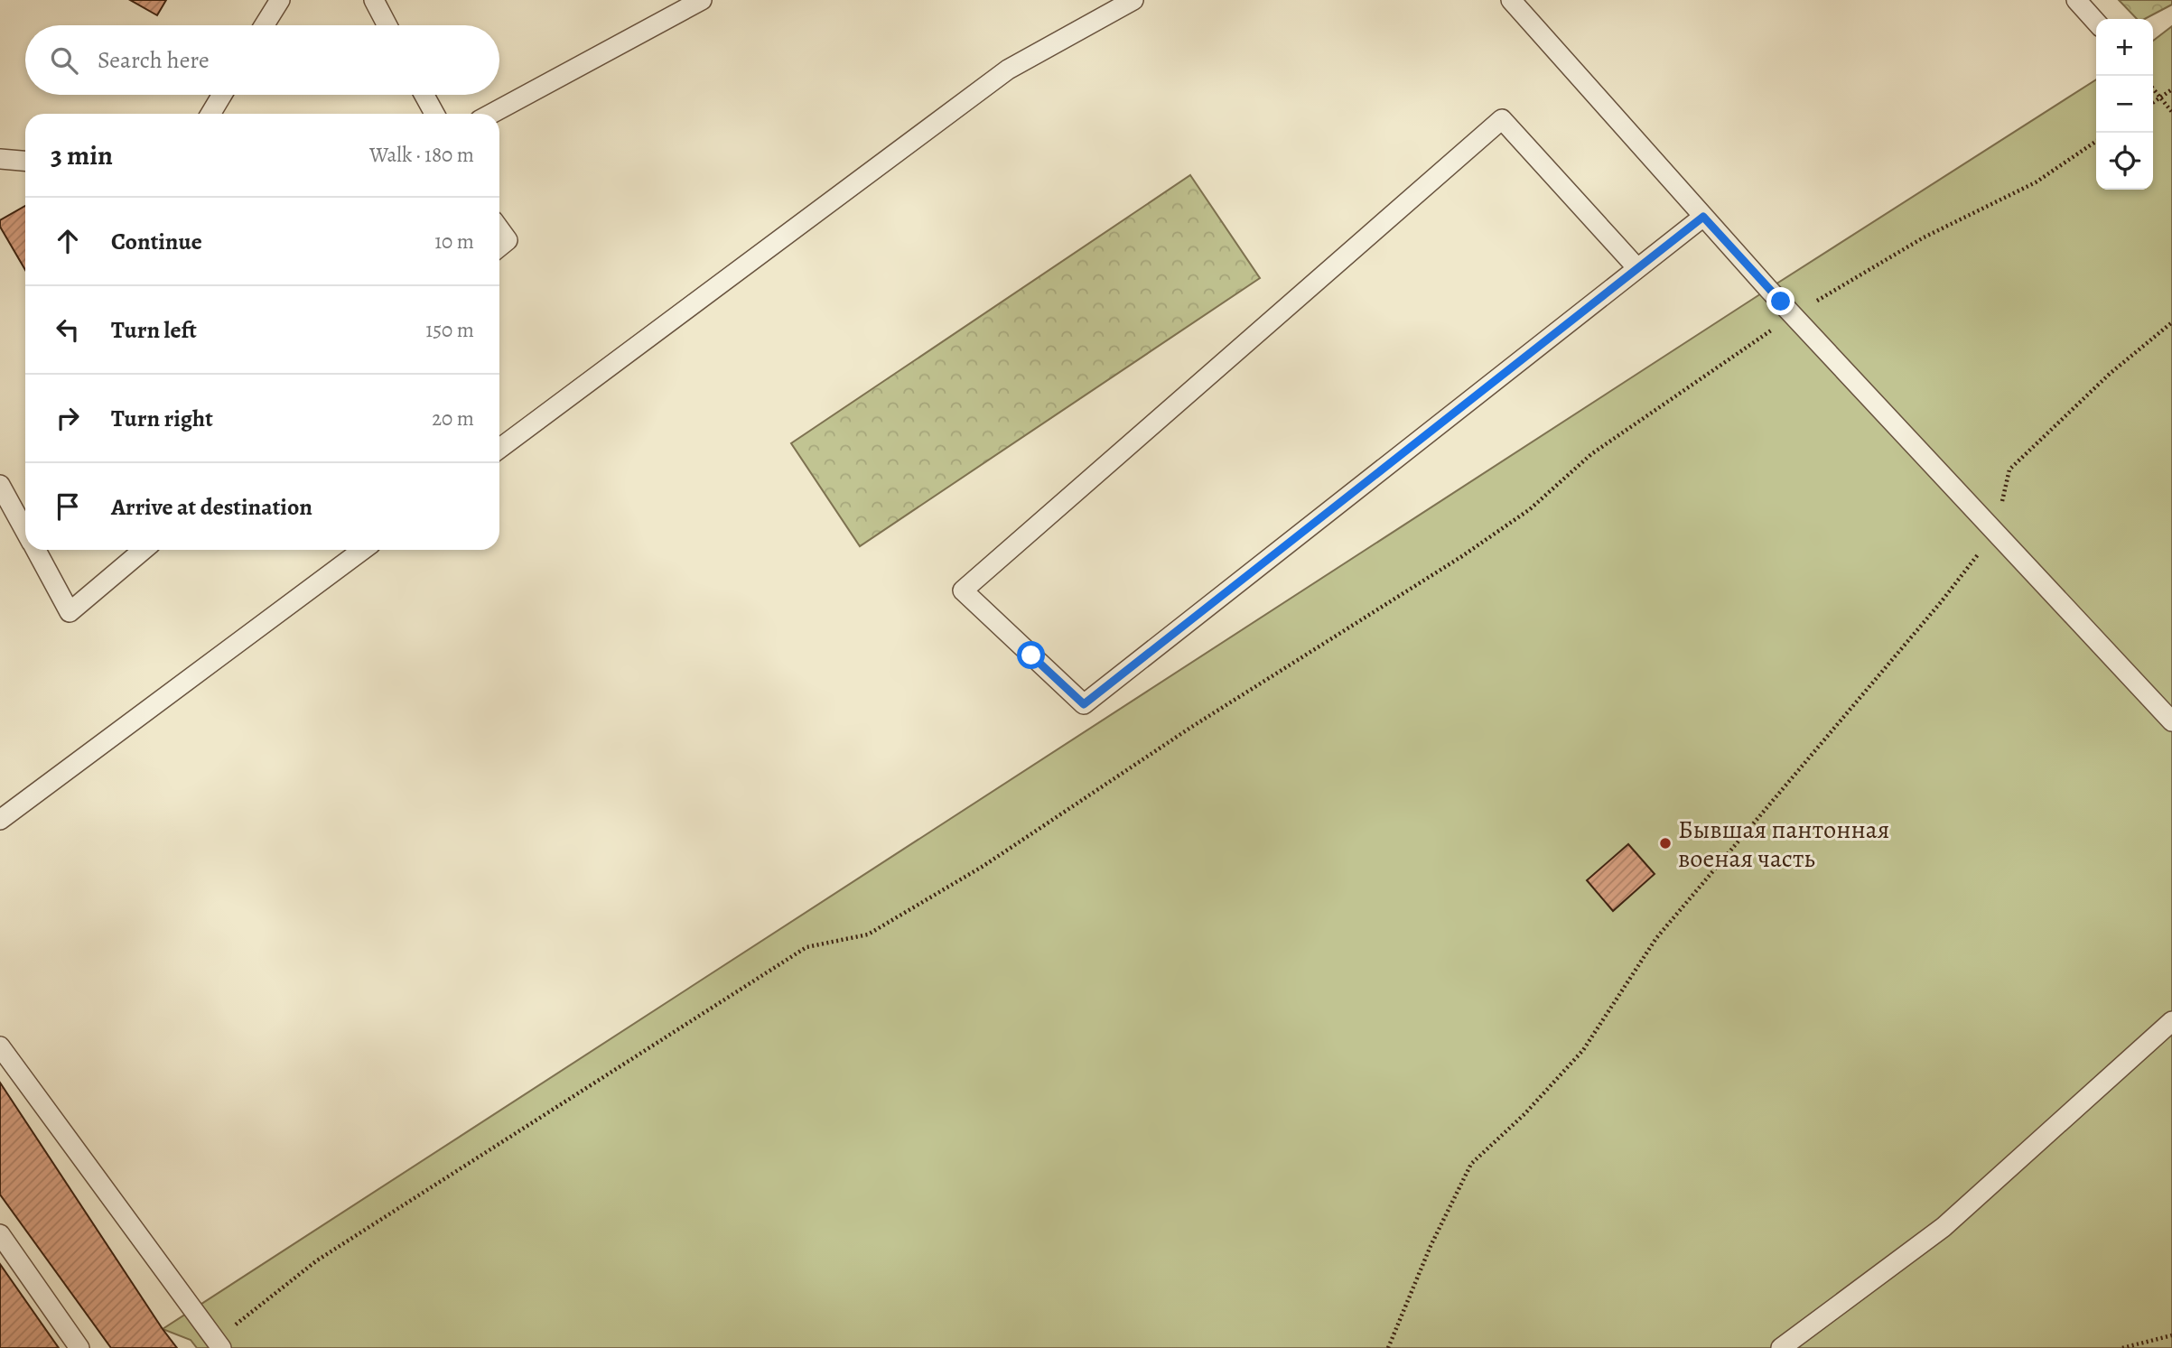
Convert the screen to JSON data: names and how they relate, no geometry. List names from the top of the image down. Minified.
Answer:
{"places":["Бывшая пантонная военая часть"],"page":{"map_buttons":["+","−"],"search":"Search here","heading":["3 min","Walk · 180 m"],"list":[["Continue","10 m"],["Turn left","150 m"],["Turn right","20 m"],"Arrive at destination"]}}
